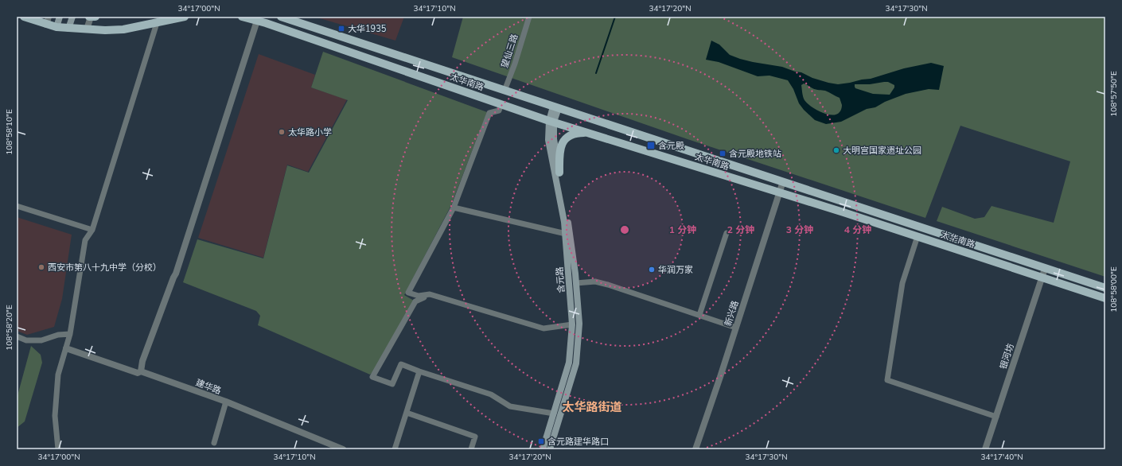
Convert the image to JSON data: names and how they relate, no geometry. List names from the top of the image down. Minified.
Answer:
{"streets":{"main road":["太华南路","含元路"],"street":["望仙三路","新兴路","银河坊","建华路"]},"crossings":[["望仙三路","太华南路"],["太华南路","含元路"],["太华南路","新兴路"],["太华南路","银河坊"]],"districts":["太华路街道"],"places":{"transit":["大华1935","含元殿","含元殿地铁站","含元路建华路口"],"other":["太华路小学","大明宫国家遗址公园","西安市第八十九中学（分校）","华润万家"]},"coordinates":["34°17'00\"N","34°17'10\"N","34°17'20\"N","34°17'30\"N","108°57'50\"E","108°58'10\"E","108°58'00\"E","108°58'20\"E","34°17'40\"N"],"rings":["1 分钟","2 分钟","3 分钟","4 分钟"]}
